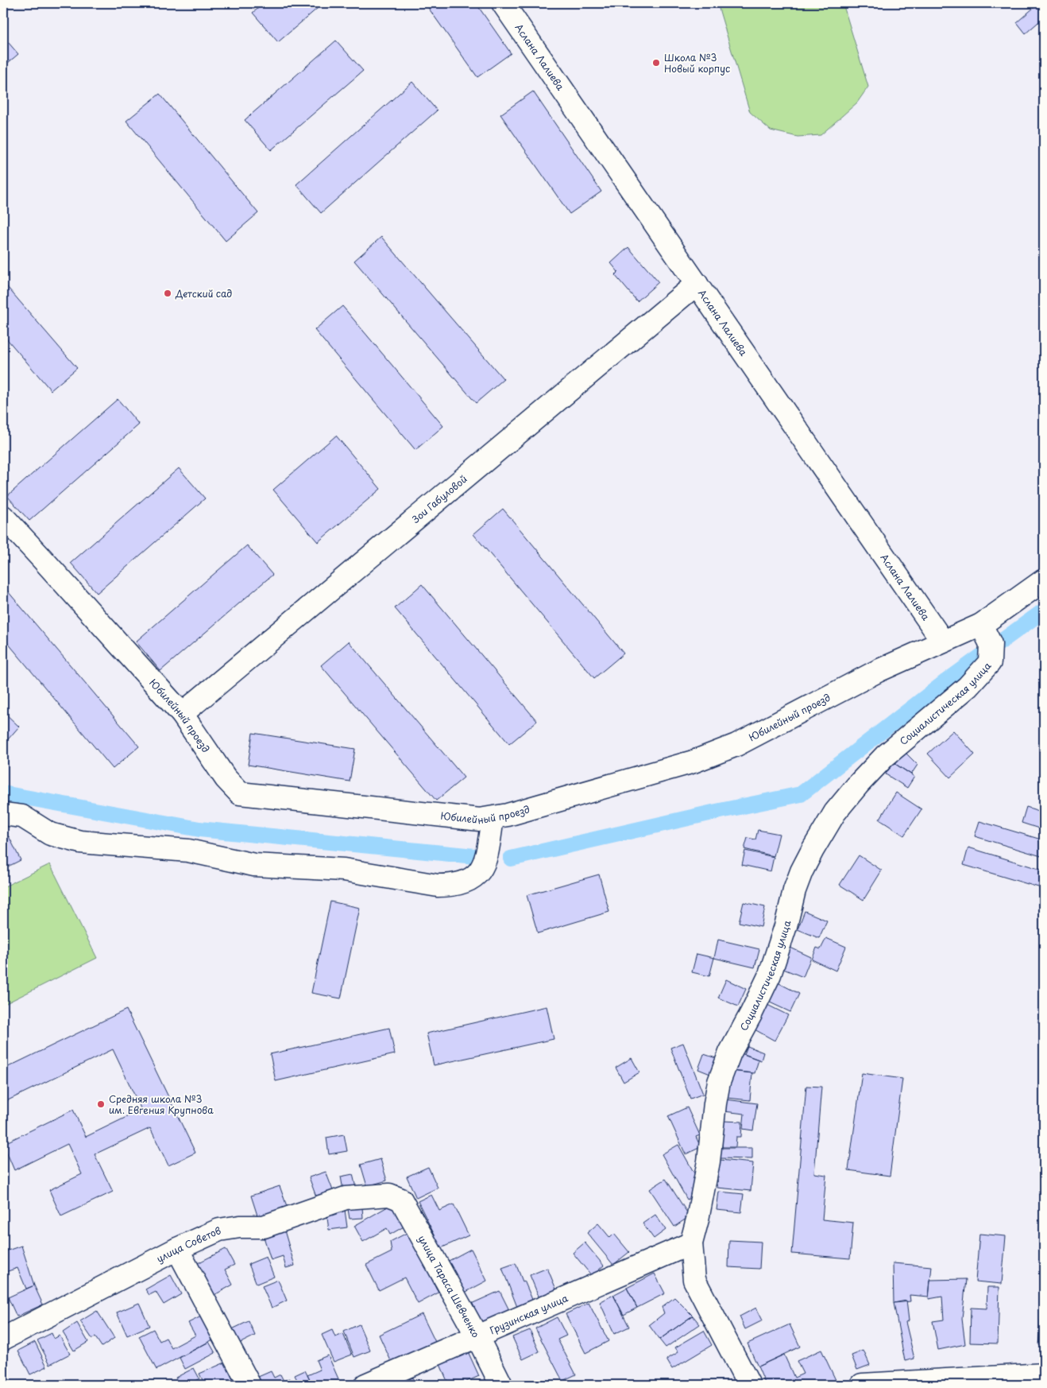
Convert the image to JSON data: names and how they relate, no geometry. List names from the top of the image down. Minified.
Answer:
{"streets":{"street":["Аслана Лалиева","Зои Габуловой","Социалистическая улица","Юбилейный проезд","улица Советов","улица Тараса Шевченко","Грузинская улица"]},"crossings":[["Аслана Лалиева","Зои Габуловой"],["Аслана Лалиева","Юбилейный проезд"],["Зои Габуловой","Юбилейный проезд"],["Социалистическая улица","Юбилейный проезд"],["Социалистическая улица","Грузинская улица"],["улица Советов","улица Тараса Шевченко"],["улица Тараса Шевченко","Грузинская улица"]],"places":["Школа №3 Новый корпус","Детский сад","Средняя школа №3 им. Евгения Крупнова"]}
